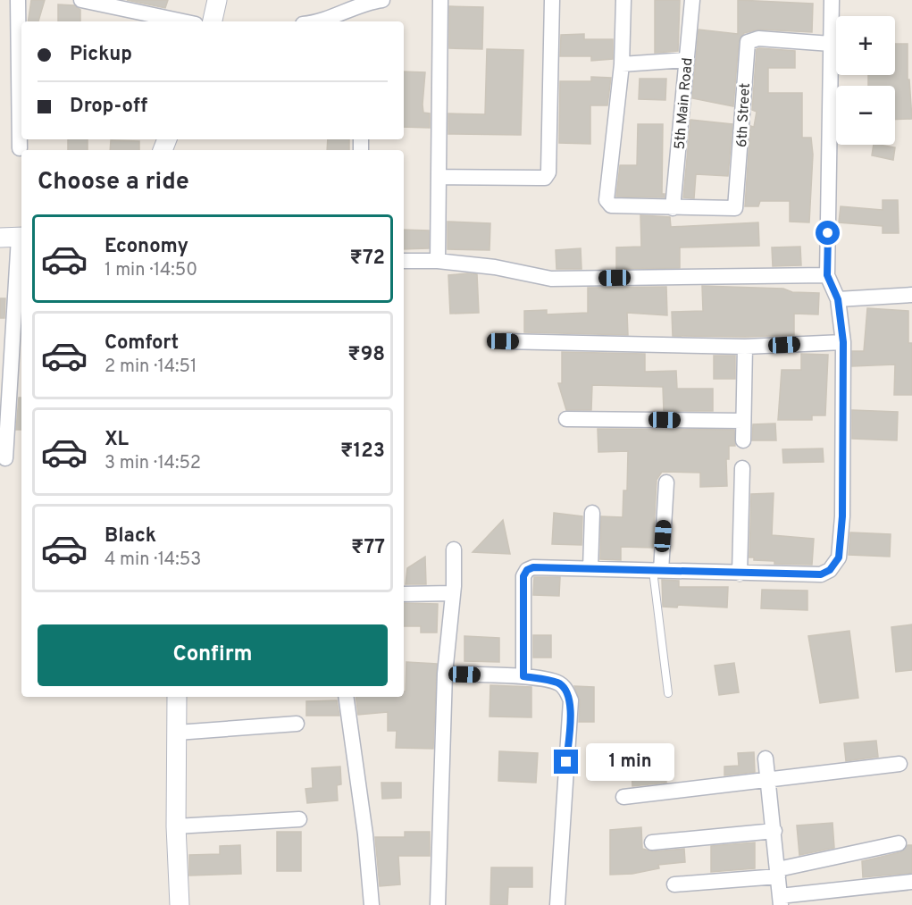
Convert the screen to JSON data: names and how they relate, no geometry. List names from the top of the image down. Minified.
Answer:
{"streets":{"street":["5th Main Road","6th Street"]},"crossings":[["5th Main Road","6th Street"]],"page":{"map_buttons":["+","−"],"banner":["Pickup","Drop-off"],"heading":"Choose a ride","list":[{"name":"Economy","note":"1 min · 14:50","value":"₹72"},{"name":"Comfort","note":"2 min · 14:51","value":"₹98"},{"name":"XL","note":"3 min · 14:52","value":"₹123"},{"name":"Black","note":"4 min · 14:53","value":"₹77"}],"buttons":"Confirm","bubble":"1 min"}}
